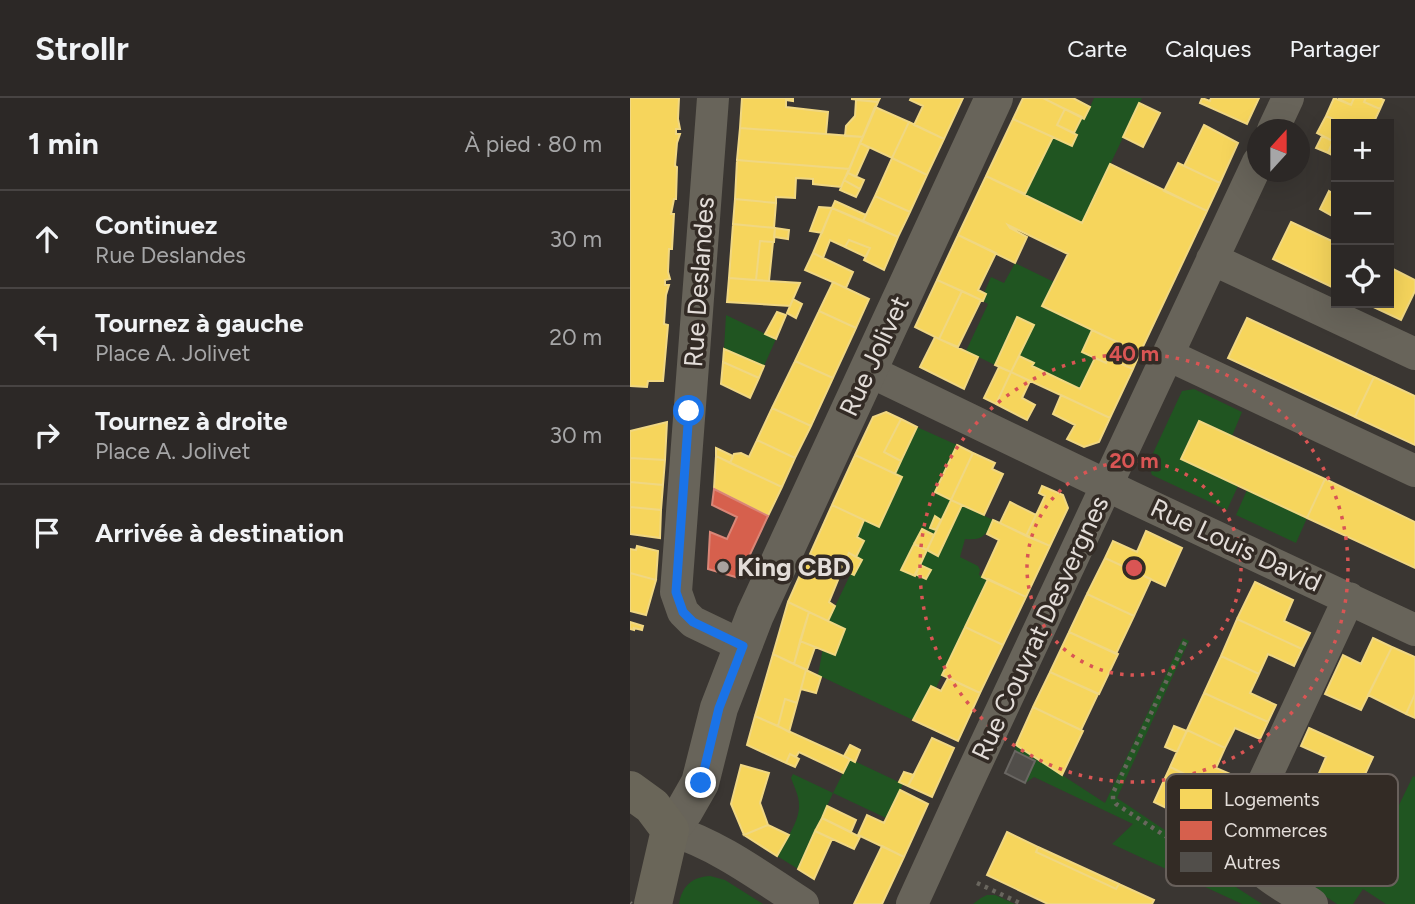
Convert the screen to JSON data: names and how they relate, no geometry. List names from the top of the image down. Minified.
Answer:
{"streets":{"street":["Rue Deslandes","Rue Jolivet","Rue Louis David","Rue Couvrat Desvergnes"]},"crossings":[["Rue Deslandes","Rue Jolivet"],["Rue Jolivet","Rue Louis David"],["Rue Louis David","Rue Couvrat Desvergnes"]],"places":["King CBD"],"legend":["Logements","Commerces","Autres"],"north":"top","page":{"header":"Strollr","nav":["Carte","Calques","Partager"],"heading":["1 min","À pied · 80 m"],"map_buttons":["+","−"],"list":[["Continuez","Rue Deslandes","30 m"],["Tournez à gauche","Place A. Jolivet","20 m"],["Tournez à droite","Place A. Jolivet","30 m"],"Arrivée à destination"]},"rings":["40 m","20 m"]}
